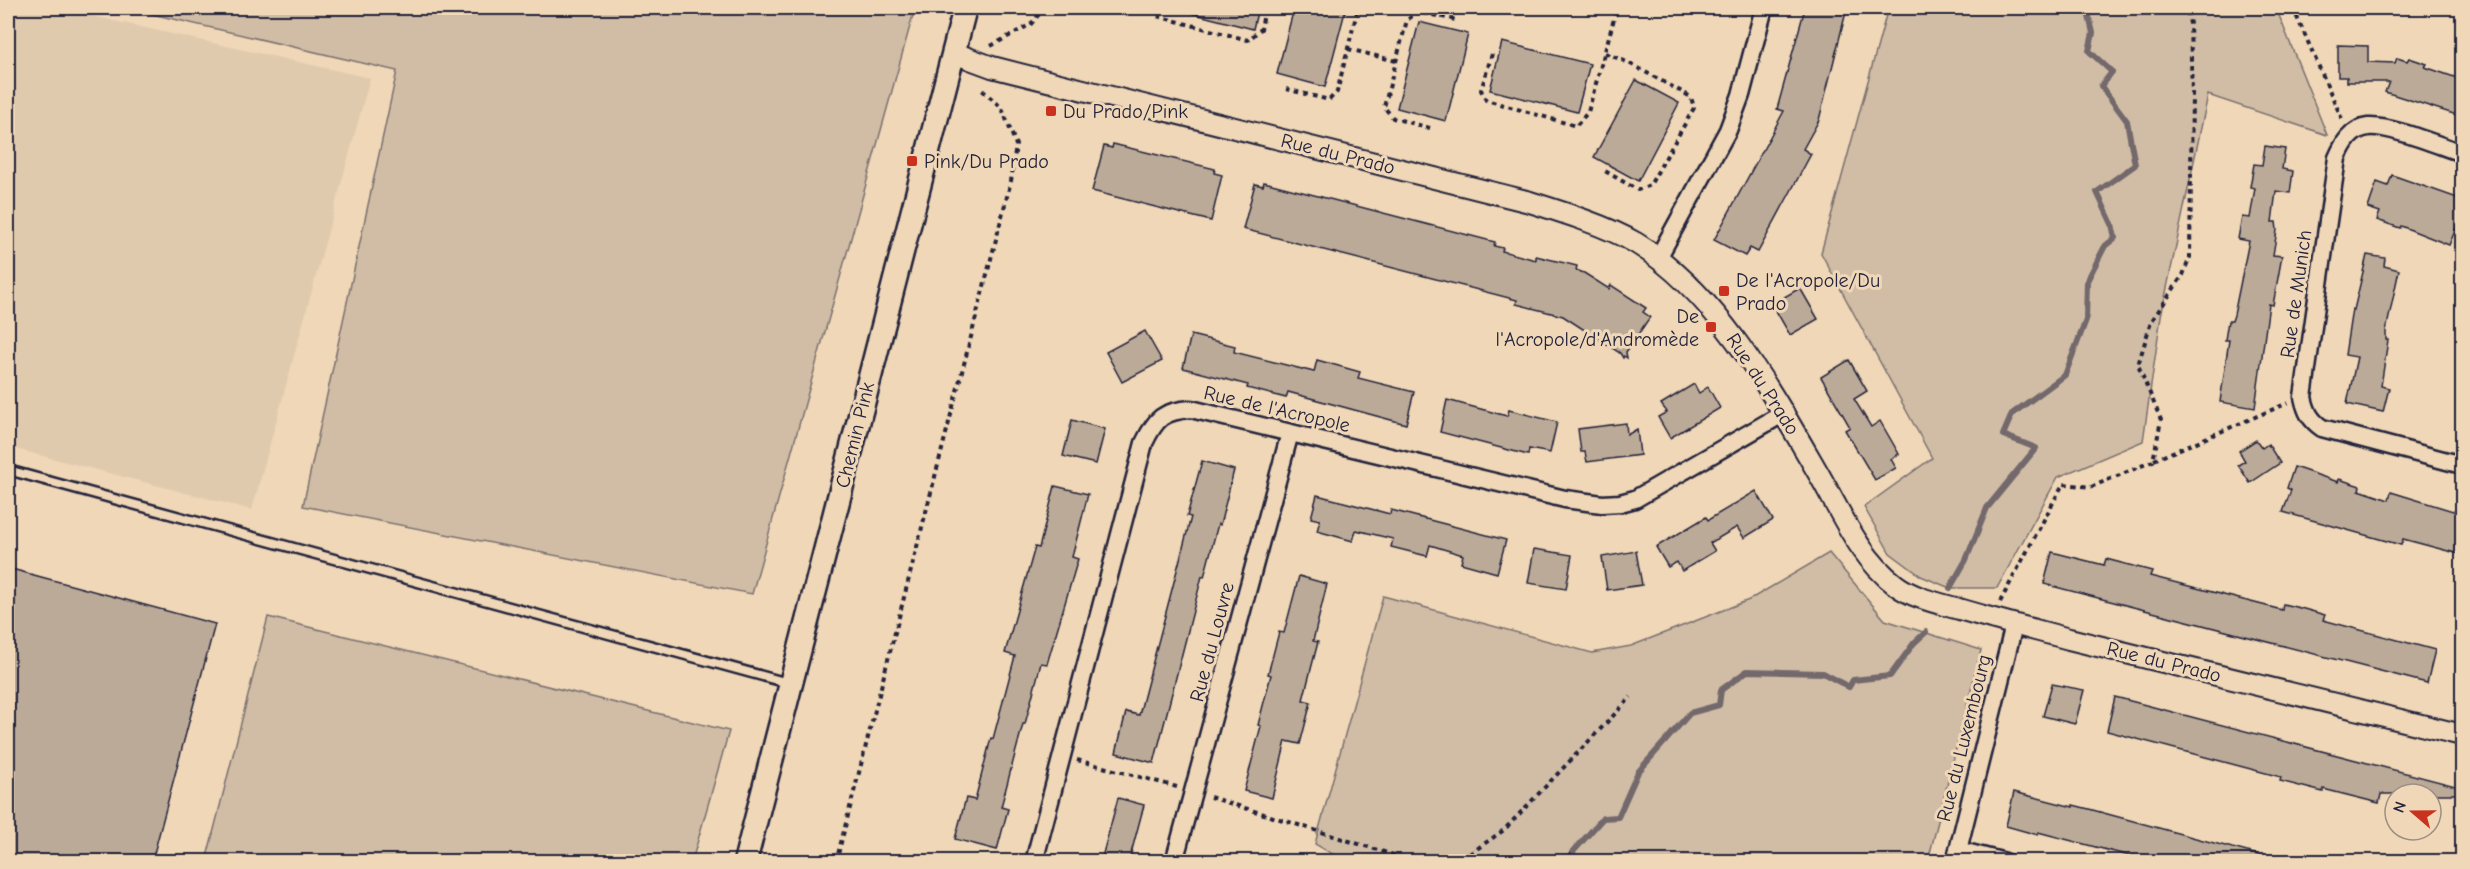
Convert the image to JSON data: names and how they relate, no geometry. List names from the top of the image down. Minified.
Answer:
{"streets":{"main road":["Chemin Pink"],"street":["Rue du Prado","Rue de Munich","Rue de l'Acropole","Rue du Louvre","Rue du Luxembourg"]},"crossings":[["Rue du Prado","Rue de l'Acropole"],["Rue du Prado","Chemin Pink"],["Rue du Prado","Rue du Luxembourg"],["Rue de l'Acropole","Rue du Louvre"]],"places":{"transit":["Du Prado/Pink","Pink/Du Prado","De l'Acropole/Du Prado","De l'Acropole/d'Andromède"]},"north":"left"}
